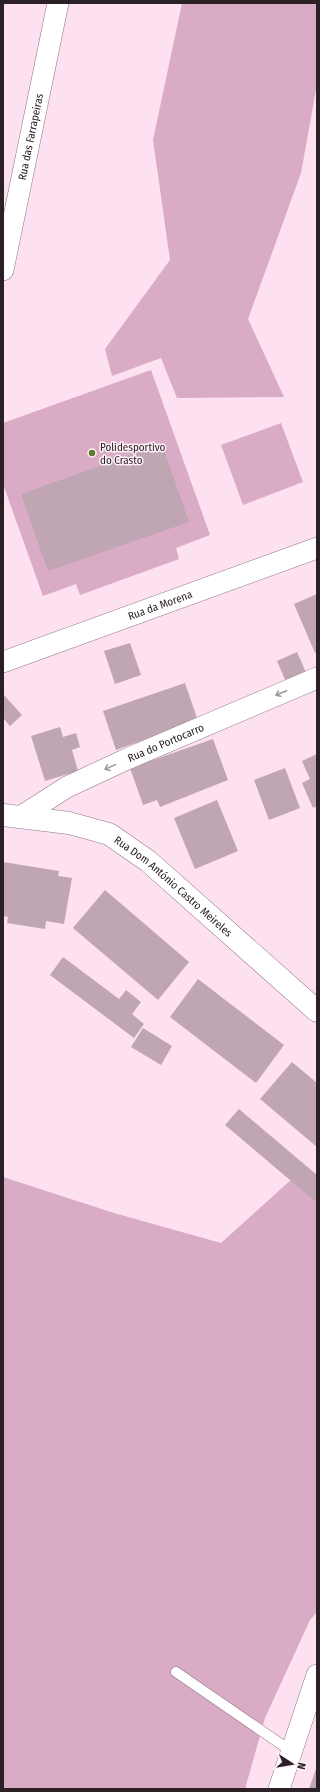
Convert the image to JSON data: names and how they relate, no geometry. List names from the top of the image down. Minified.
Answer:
{"streets":{"main road":["Rua Dom António Castro Meireles"],"street":["Rua das Farrapeiras","Rua da Morena","Rua do Portocarro"]},"crossings":[["Rua do Portocarro","Rua Dom António Castro Meireles"]],"one_way":["Rua do Portocarro"],"places":["Polidesportivo do Crasto"],"north":"right"}
